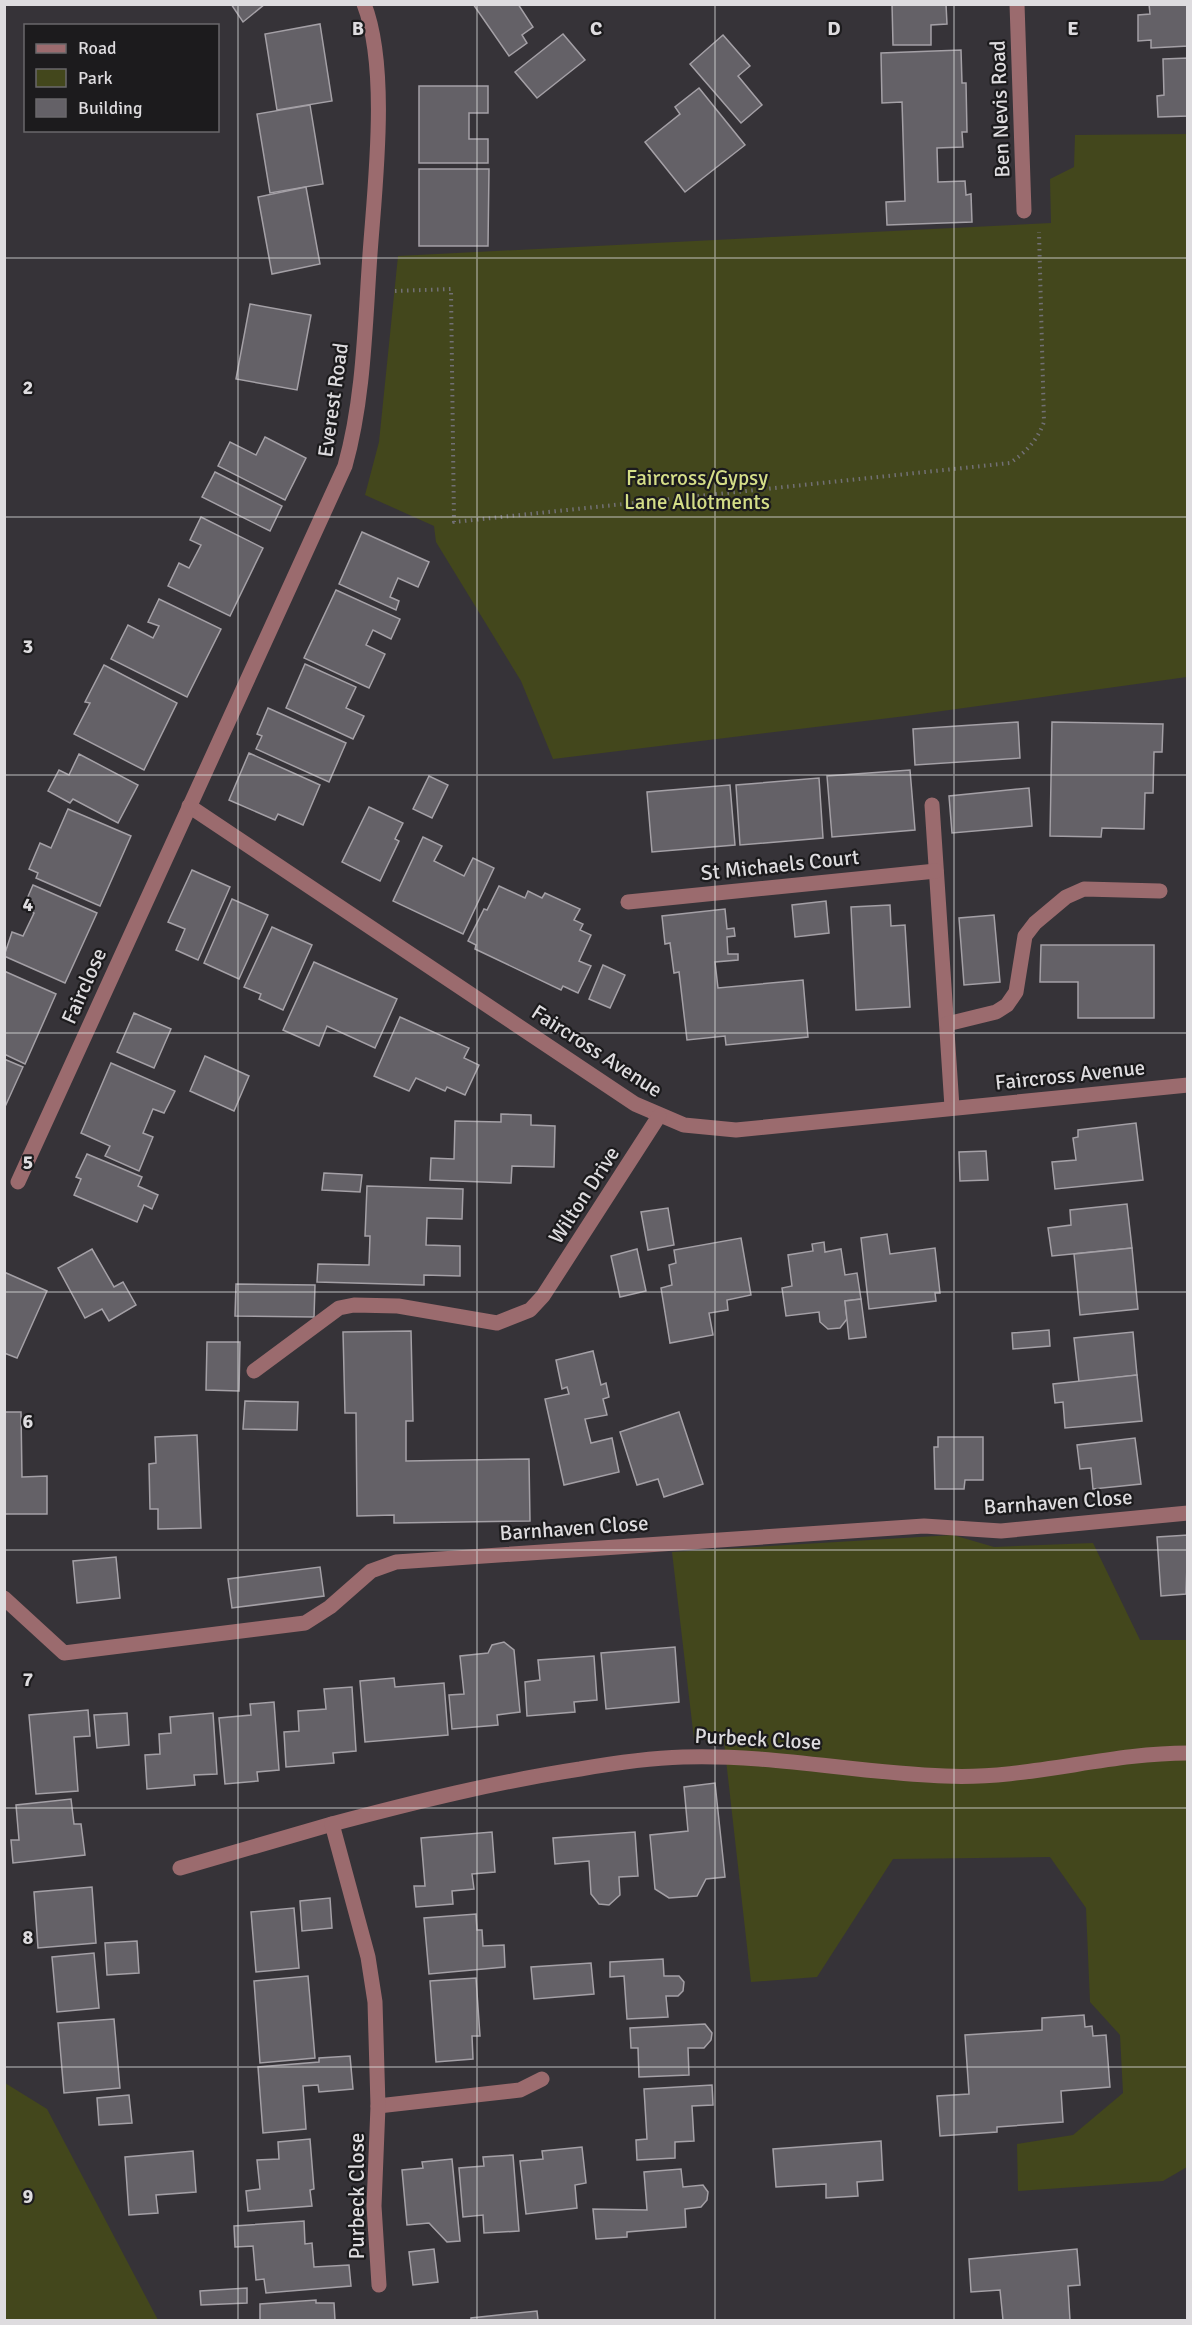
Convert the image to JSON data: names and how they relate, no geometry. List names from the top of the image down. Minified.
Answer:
{"streets":{"street":["Ben Nevis Road","Everest Road","St Michaels Court","Fairclose","Faircross Avenue","Wilton Drive","Barnhaven Close","Purbeck Close"]},"crossings":[["Everest Road","Fairclose"],["Everest Road","Faircross Avenue"],["Fairclose","Faircross Avenue"],["Faircross Avenue","Wilton Drive"]],"parks":["Faircross/Gypsy Lane Allotments"],"legend":["Road","Park","Building"],"grid":{"columns":["B","C","D","E"],"rows":["2","3","4","5","6","7","8","9"]}}
